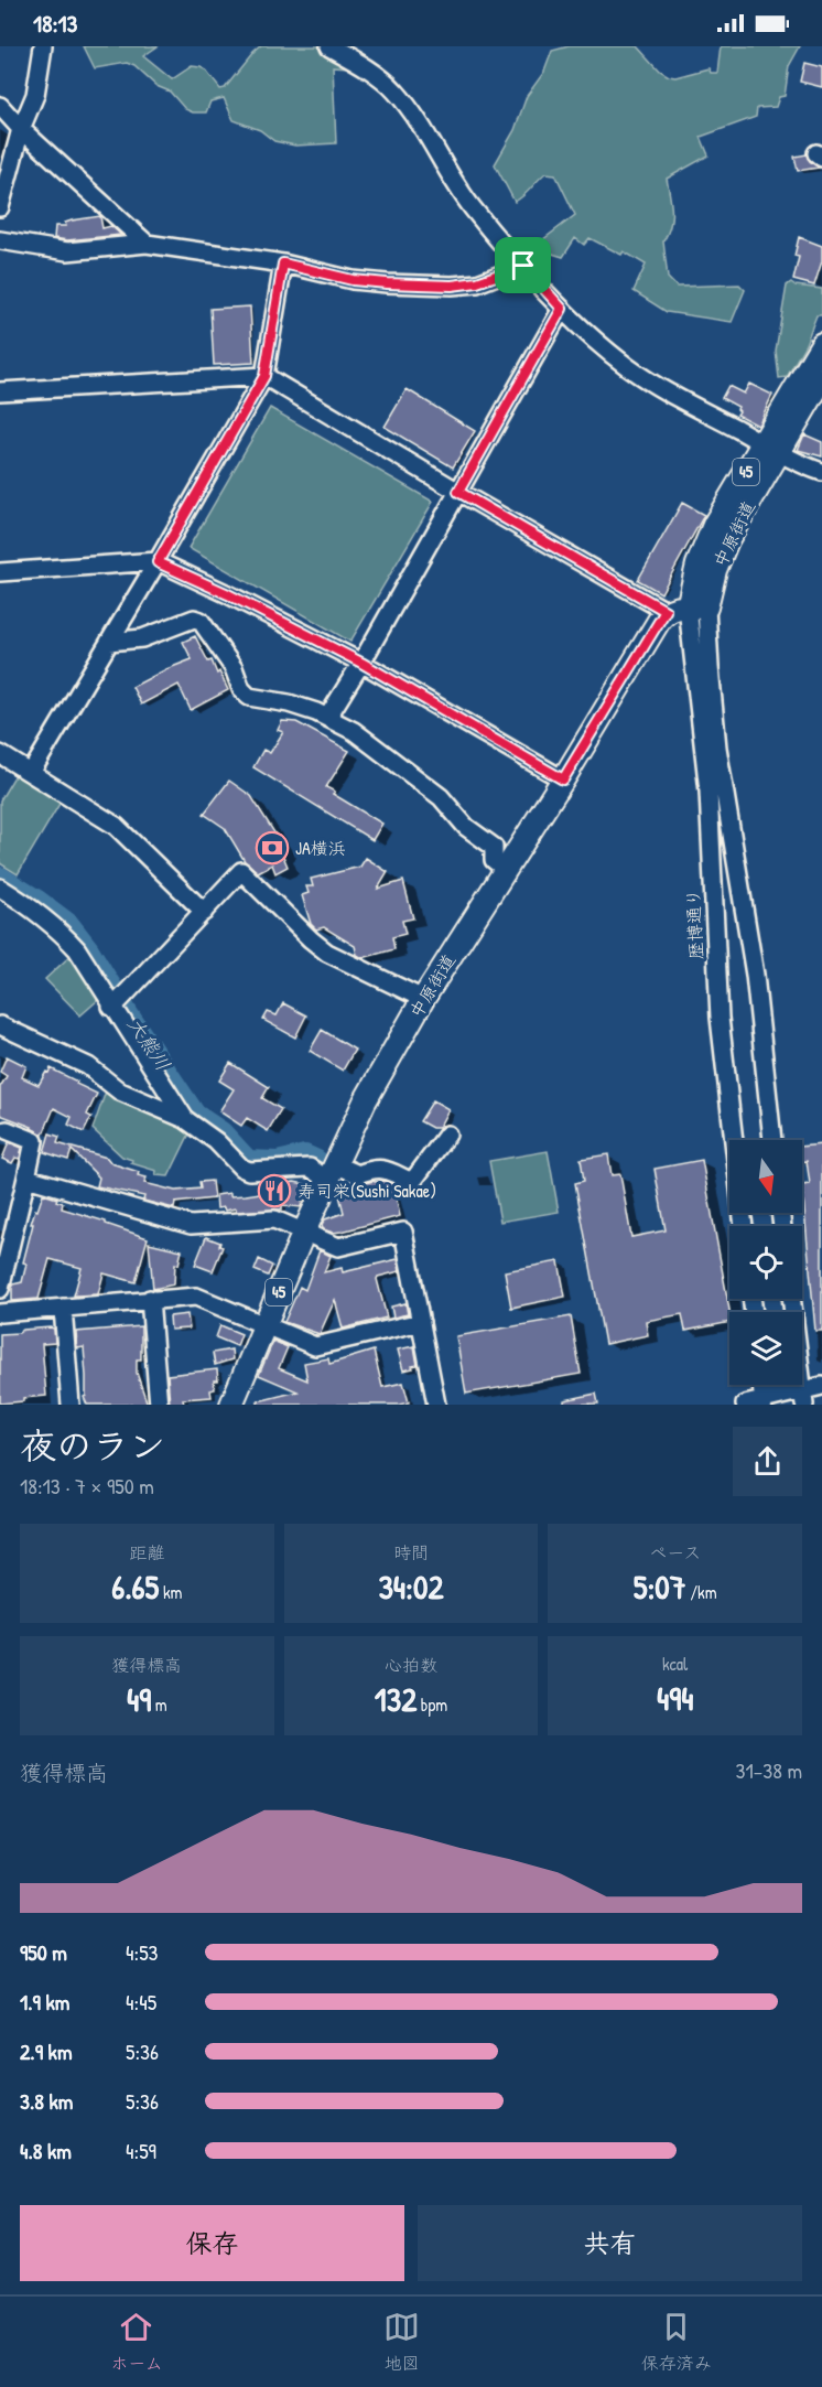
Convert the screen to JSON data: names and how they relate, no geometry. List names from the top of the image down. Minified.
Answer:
{"streets":{"main road":["45","中原街道"],"street":["歴博通り"]},"crossings":[["中原街道","歴博通り"]],"water":["大熊川"],"places":{"bank":["JA横浜"],"restaurant":["寿司栄(Sushi Sakae)"]},"north":"bottom","page":{"status":"18:13","heading":["夜のラン","18:13 · 7 × 950 m"],"stats":[["距離","6.65 km"],["時間","34:02"],["ペース","5:07 /km"],["獲得標高","49 m"],["心拍数","132 bpm"],["kcal","494"]],"chart":["獲得標高","31–38 m"],"list":[{"name":"950 m","note":"4:53"},{"name":"1.9 km","note":"4:45"},{"name":"2.9 km","note":"5:36"},{"name":"3.8 km","note":"5:36"},{"name":"4.8 km","note":"4:59"}],"buttons":["保存","共有"],"tabs":["ホーム","地図","保存済み"]}}
